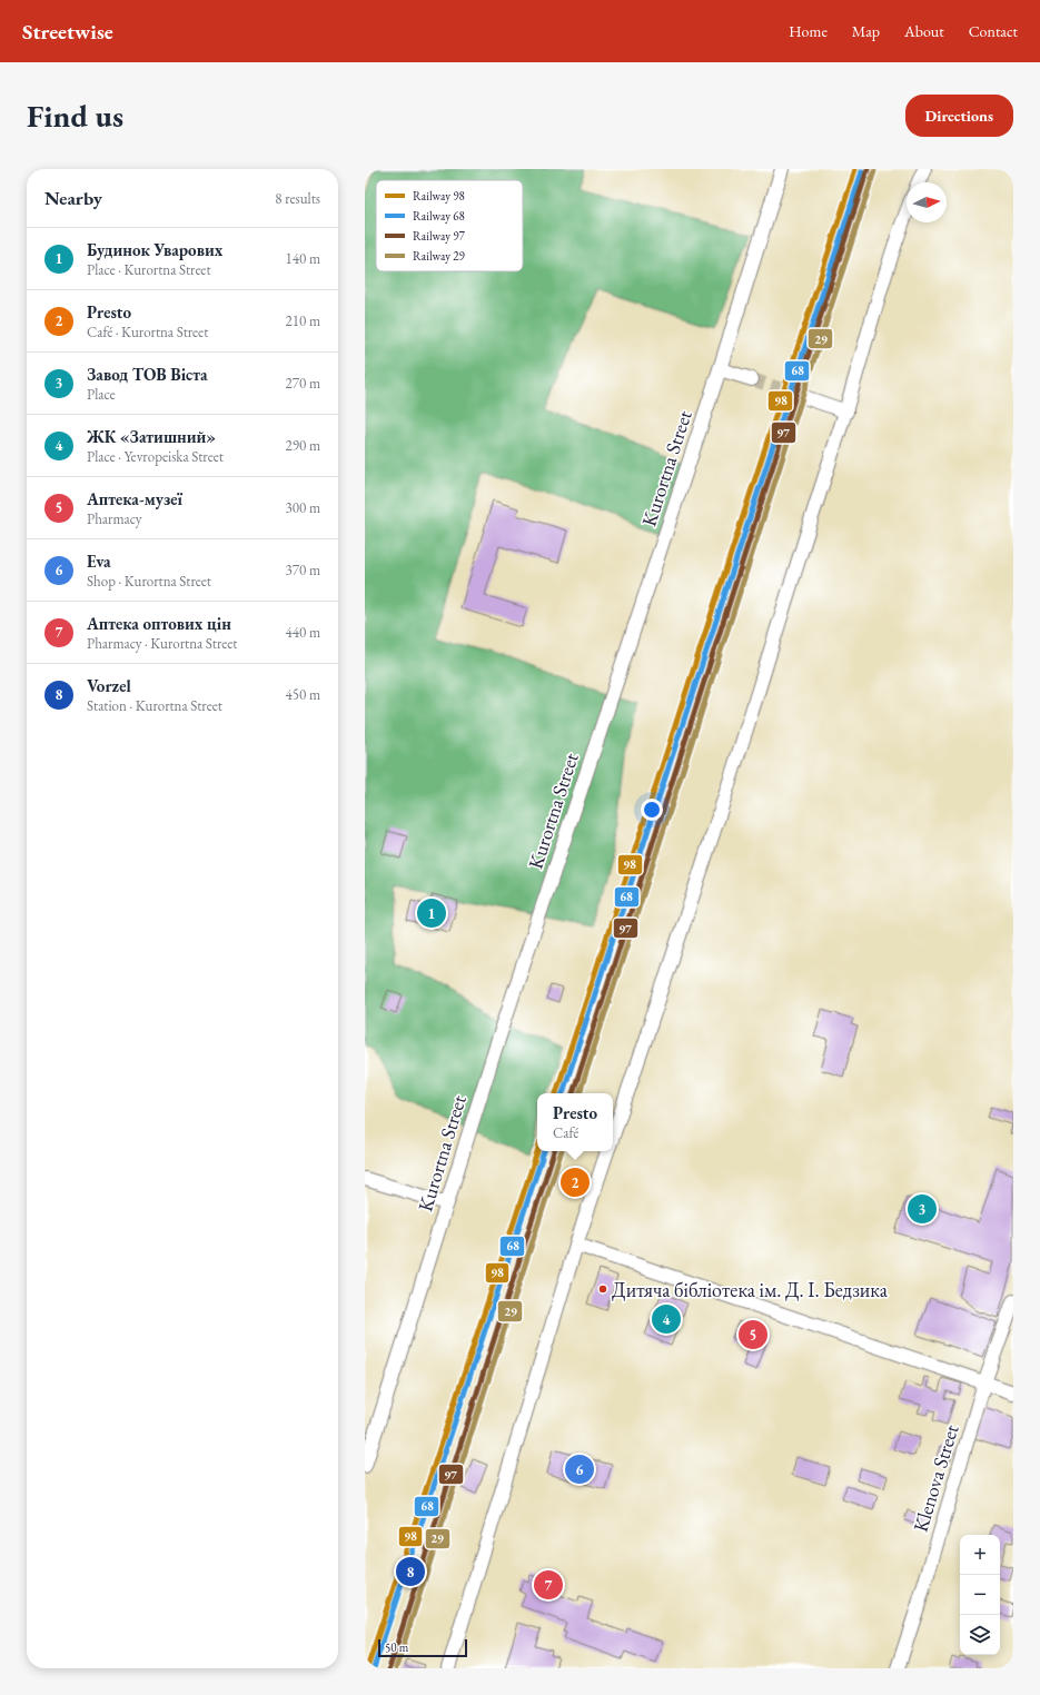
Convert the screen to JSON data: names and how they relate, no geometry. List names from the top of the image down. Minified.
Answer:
{"streets":{"street":["Kurortna Street","Klenova Street"]},"places":["Дитяча бібліотека ім. Д. І. Бедзика"],"lines":["rail line 98","rail line 97","rail line 68","rail line 29"],"legend":["Railway 98","Railway 68","Railway 97","Railway 29"],"scale_bar":"50 m","north":"right","page":{"header":"Streetwise","nav":["Home","Map","About","Contact"],"buttons":"Directions","title":"Find us","heading":["Nearby","8 results"],"list":[{"mark":"1","name":"Будинок Уварових","note":"Place · Kurortna Street","value":"140 m"},{"mark":"2","name":"Presto","note":"Café · Kurortna Street","value":"210 m"},{"mark":"3","name":"Завод ТОВ Віста","note":"Place","value":"270 m"},{"mark":"4","name":"ЖК «Затишний»","note":"Place · Yevropeiska Street","value":"290 m"},{"mark":"5","name":"Аптека-музеї","note":"Pharmacy","value":"300 m"},{"mark":"6","name":"Eva","note":"Shop · Kurortna Street","value":"370 m"},{"mark":"7","name":"Аптека оптових цін","note":"Pharmacy · Kurortna Street","value":"440 m"},{"mark":"8","name":"Vorzel","note":"Station · Kurortna Street","value":"450 m"}],"pins":["1","2","3","4","5","6","8","7"],"popup":["Presto","Café"],"map_buttons":["+","−"],"scale":"50 m"}}
